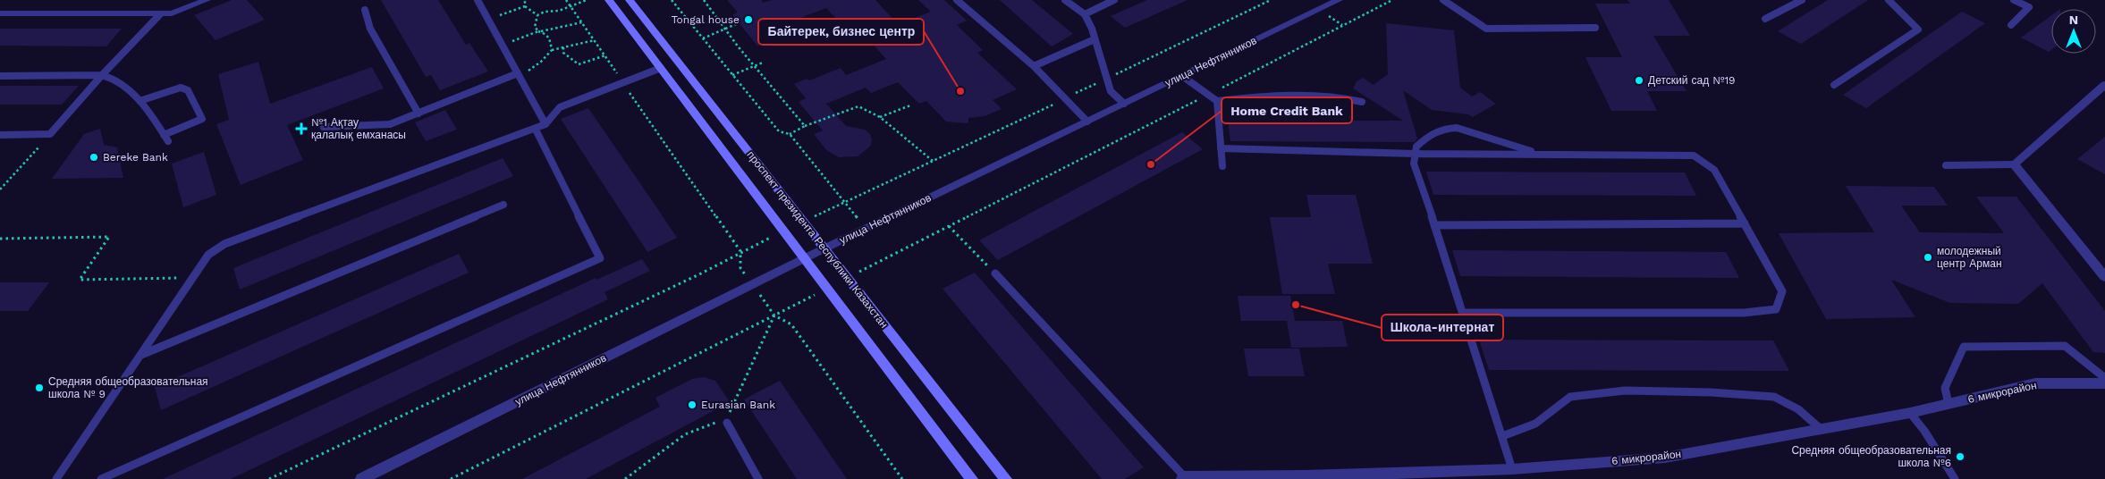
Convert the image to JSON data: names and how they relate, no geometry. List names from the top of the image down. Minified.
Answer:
{"streets":{"main road":["проспект президента Республики Казахстан"],"street":["улица Нефтянников","6 микрорайон"]},"crossings":[["улица Нефтянников","проспект президента Республики Казахстан"]],"places":{"other":["Tongal house","Детский сад №19","Байтерек, бизнес центр","Bereke Bank","Home Credit Bank","молодежный центр Арман","Школа-интернат","Средняя общеобразовательная школа № 9","Eurasian Bank","Средняя общеобразовательная школа №6"],"health":["№1 Ақтау қалалық емханасы"]},"north":"top"}
